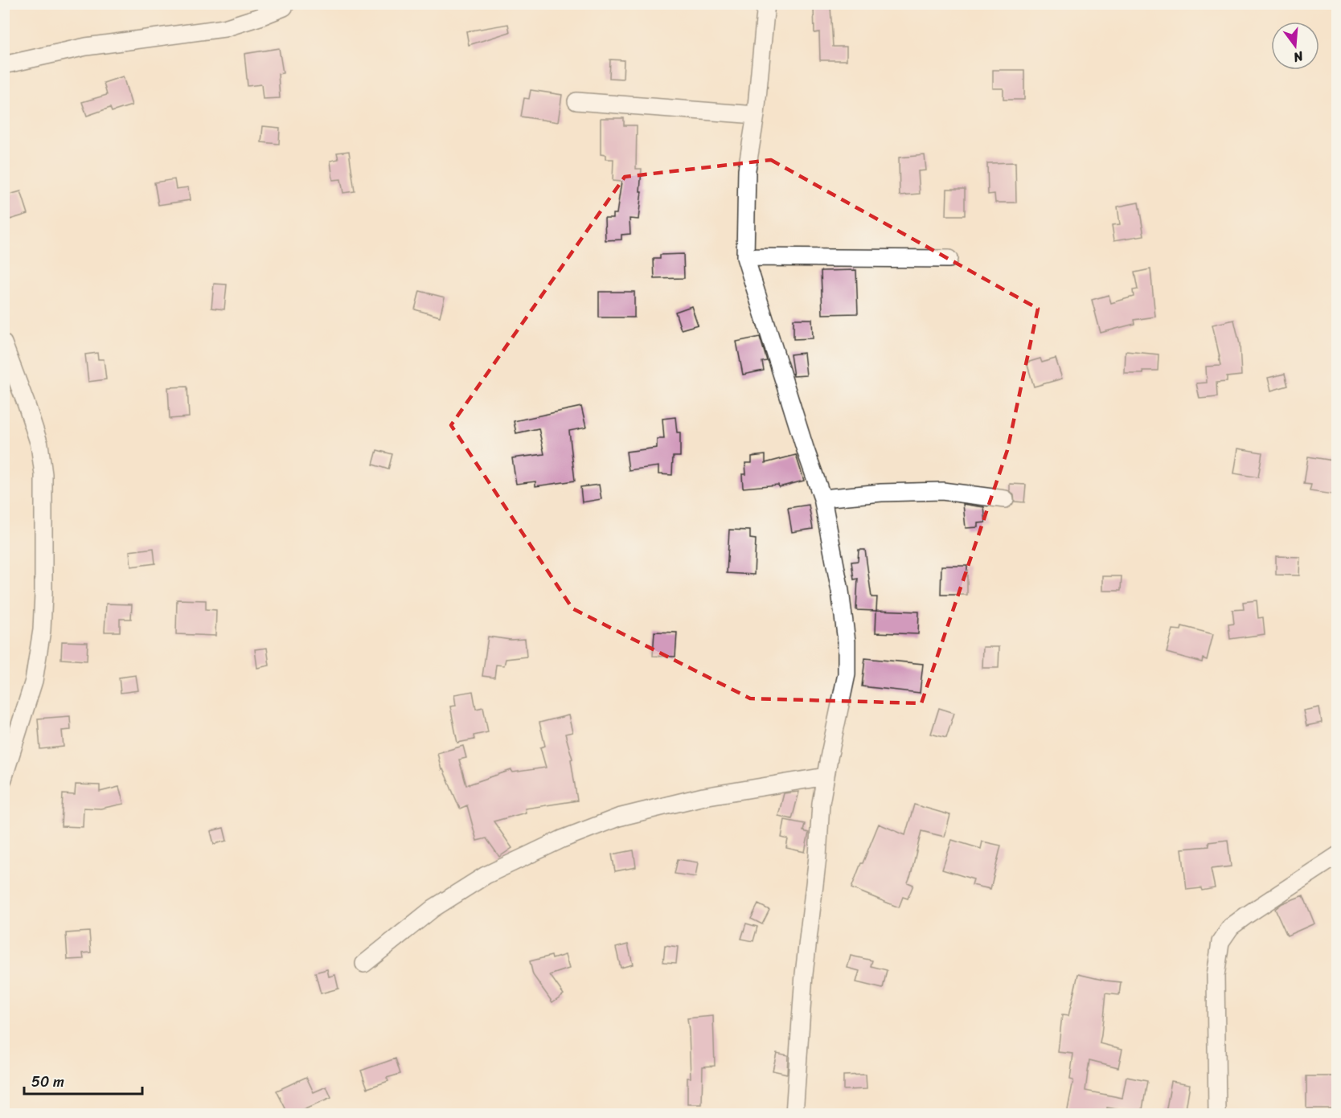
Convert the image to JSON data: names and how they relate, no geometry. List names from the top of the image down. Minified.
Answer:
{"scale_bar":"50 m","north":"bottom"}
